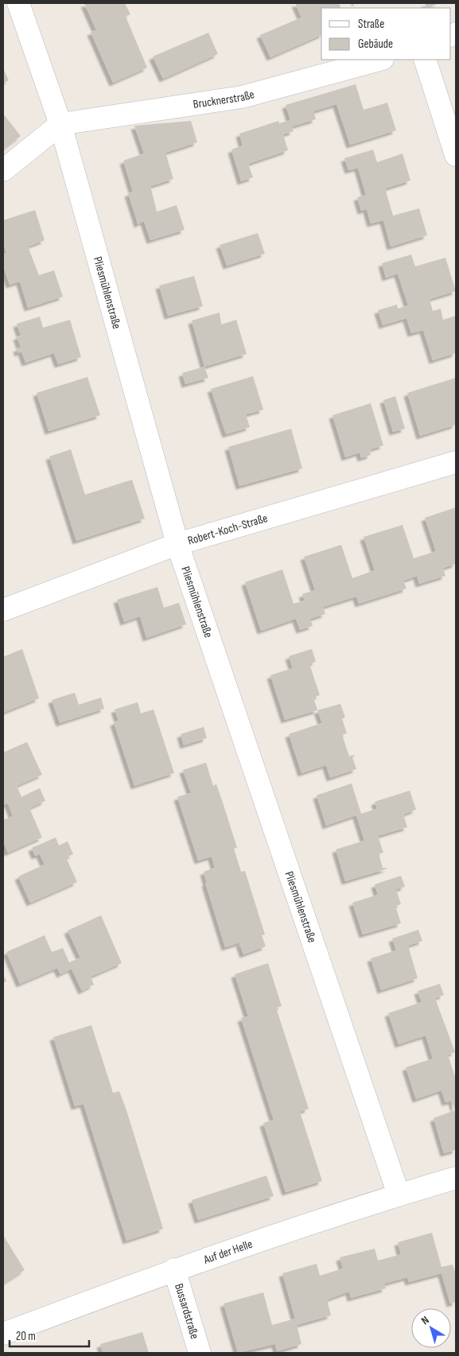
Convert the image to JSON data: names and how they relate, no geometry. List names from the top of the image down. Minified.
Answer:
{"streets":{"street":["Brucknerstraße","Pliesmühlenstraße","Robert-Koch-Straße","Auf der Helle","Bussardstraße"]},"crossings":[["Brucknerstraße","Pliesmühlenstraße"],["Pliesmühlenstraße","Robert-Koch-Straße"],["Pliesmühlenstraße","Auf der Helle"],["Auf der Helle","Bussardstraße"]],"legend":["Straße","Gebäude"],"scale_bar":"20 m","north":"top left"}
